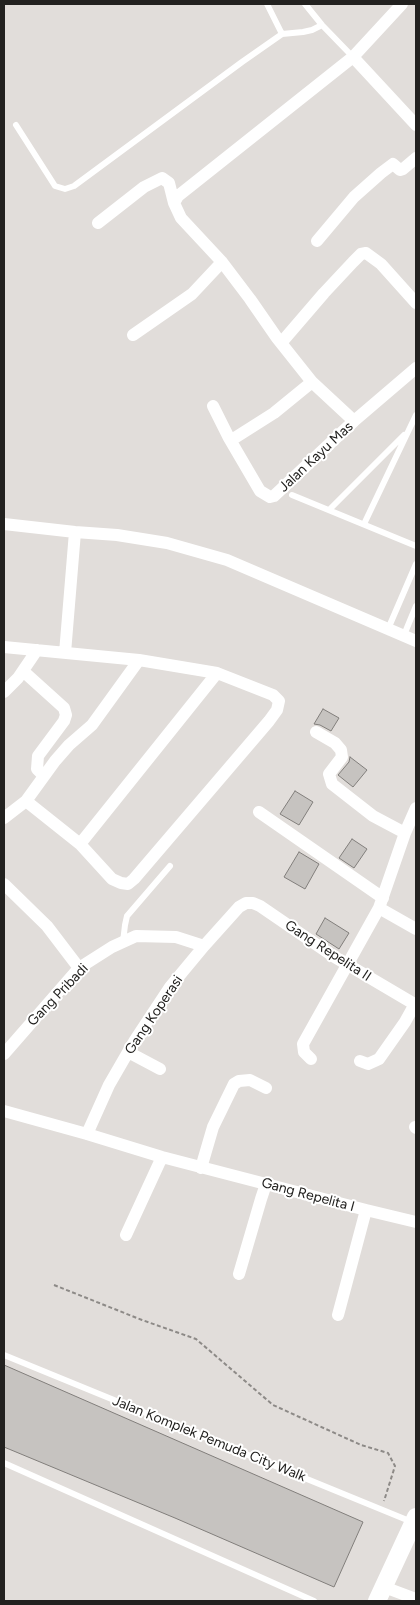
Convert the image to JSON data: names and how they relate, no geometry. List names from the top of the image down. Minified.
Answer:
{"streets":{"street":["Jalan Kayu Mas","Gang Repelita II","Gang Pribadi","Gang Koperasi","Gang Repelita I"],"lane":["Jalan Komplek Pemuda City Walk"]},"crossings":[["Gang Repelita II","Gang Koperasi"],["Gang Pribadi","Gang Koperasi"],["Gang Koperasi","Gang Repelita I"]]}
